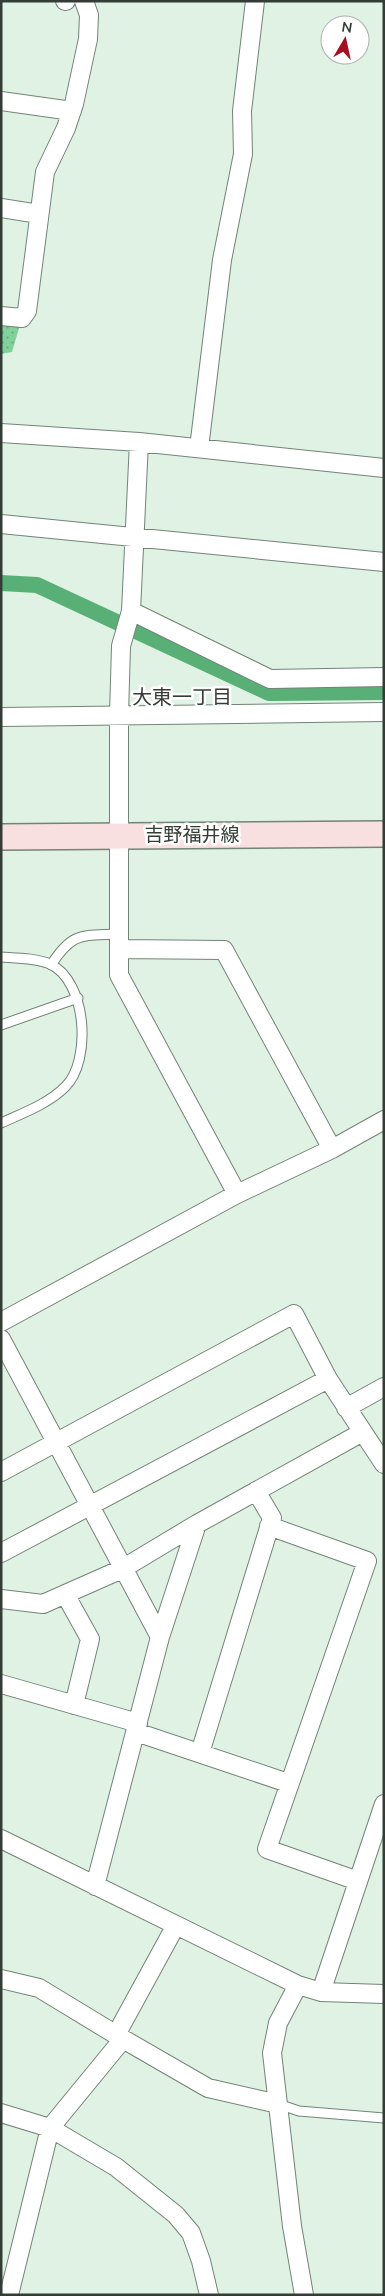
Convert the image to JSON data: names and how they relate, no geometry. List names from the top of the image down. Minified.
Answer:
{"streets":{"main road":["吉野福井線"]},"districts":["大東一丁目"],"north":"top"}
